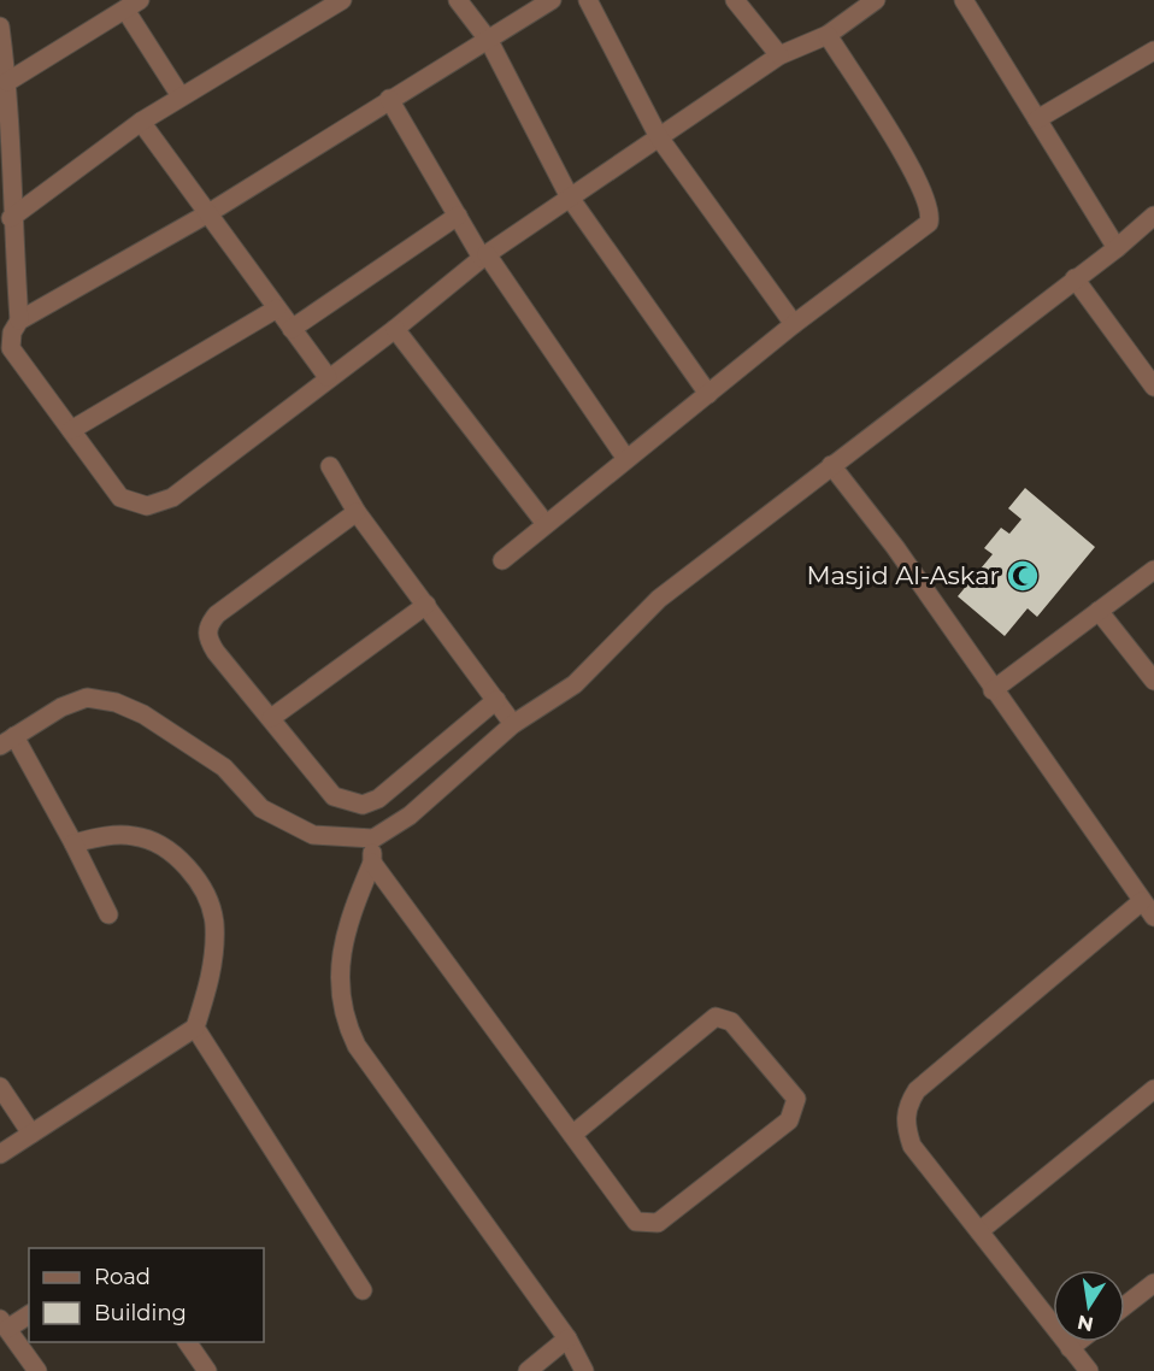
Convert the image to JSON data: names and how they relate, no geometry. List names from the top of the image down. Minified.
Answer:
{"places":{"mosque":["Masjid Al-Askar"]},"legend":["Road","Building"],"north":"bottom"}
